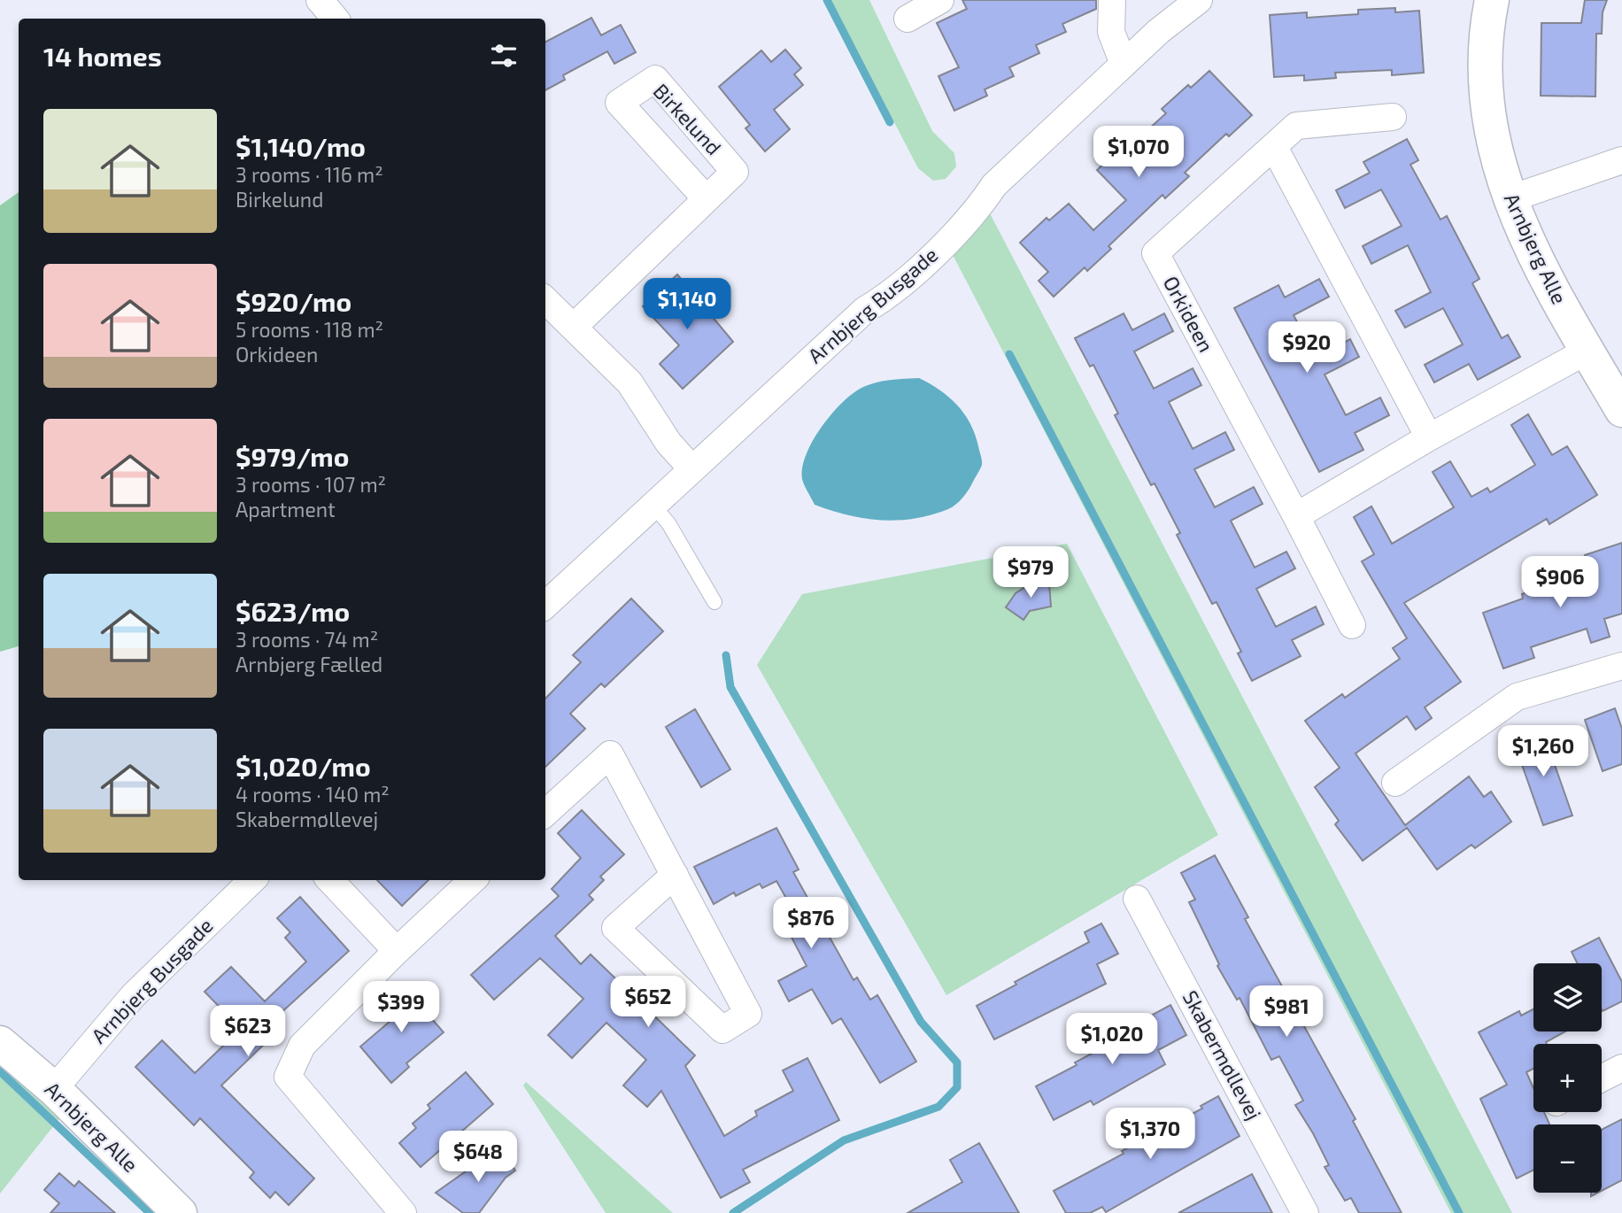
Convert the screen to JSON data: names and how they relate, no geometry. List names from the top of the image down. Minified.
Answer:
{"streets":{"street":["Birkelund","Arnbjerg Alle","Arnbjerg Busgade","Orkideen","Skabermøllevej"]},"crossings":[["Arnbjerg Alle","Arnbjerg Busgade"]],"page":{"heading":"14 homes","list":[{"name":"$1,140/mo","note":"3 rooms · 116 m² · Birkelund"},{"name":"$920/mo","note":"5 rooms · 118 m² · Orkideen"},{"name":"$979/mo","note":"3 rooms · 107 m² · Apartment"},{"name":"$623/mo","note":"3 rooms · 74 m² · Arnbjerg Fælled"},{"name":"$1,020/mo","note":"4 rooms · 140 m² · Skabermøllevej"}],"price":["$1,070","$1,140","$920","$979","$906","$1,260","$876","$652","$399","$981","$623","$1,020","$1,370","$648"],"map_buttons":["+","−"]}}
